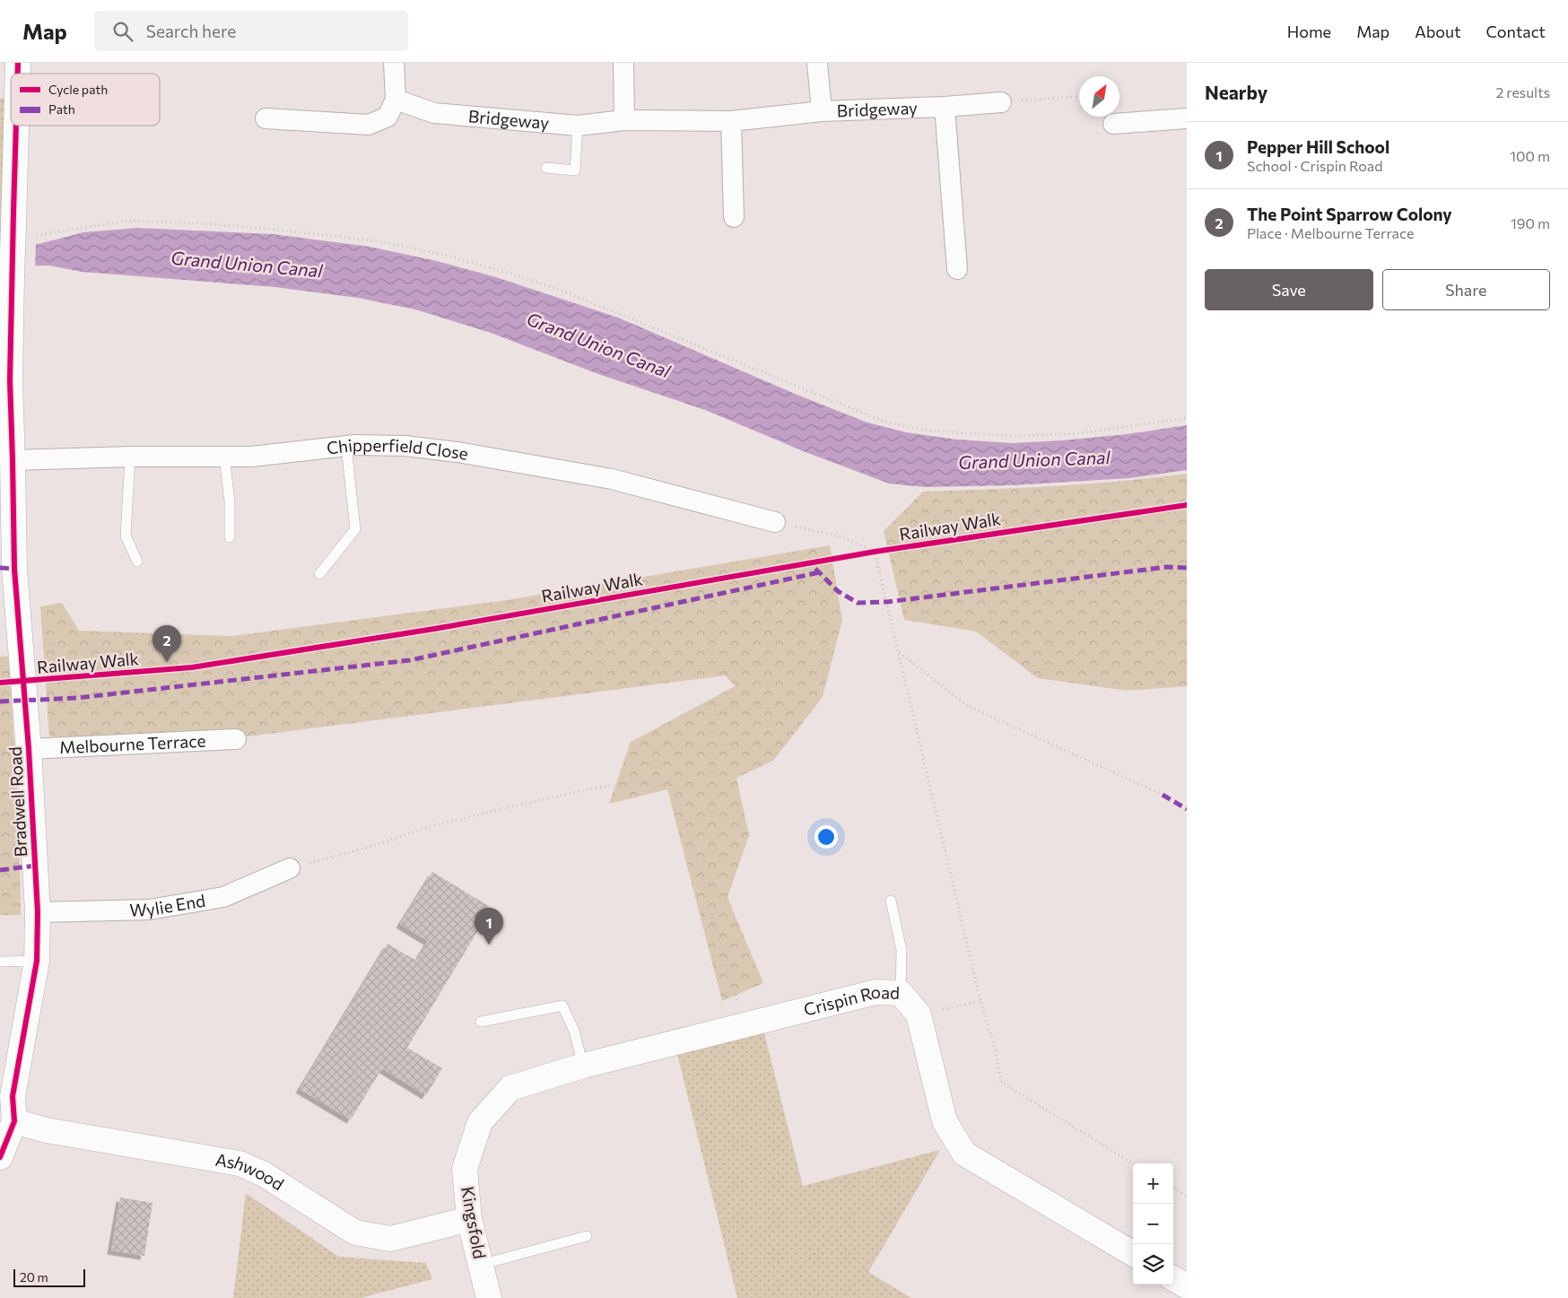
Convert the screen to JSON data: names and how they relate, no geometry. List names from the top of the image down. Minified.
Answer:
{"streets":{"street":["Bridgeway","Chipperfield Close","Melbourne Terrace","Bradwell Road","Wylie End","Crispin Road","Ashwood","Kingsfold"],"cycle path":["Railway Walk"]},"crossings":[["Chipperfield Close","Bradwell Road"],["Melbourne Terrace","Bradwell Road"],["Bradwell Road","Wylie End"],["Bradwell Road","Ashwood"],["Crispin Road","Kingsfold"],["Ashwood","Kingsfold"]],"water":["Grand Union Canal"],"legend":["Cycle path","Path"],"scale_bar":"20 m","north":"top right","page":{"header":"Map","search":"Search here","nav":["Home","Map","About","Contact"],"heading":["Nearby","2 results"],"list":[{"mark":"1","name":"Pepper Hill School","note":"School · Crispin Road","value":"100 m"},{"mark":"2","name":"The Point Sparrow Colony","note":"Place · Melbourne Terrace","value":"190 m"}],"buttons":["Save","Share"],"pins":["2","1"],"map_buttons":["+","−"],"scale":"20 m"}}
